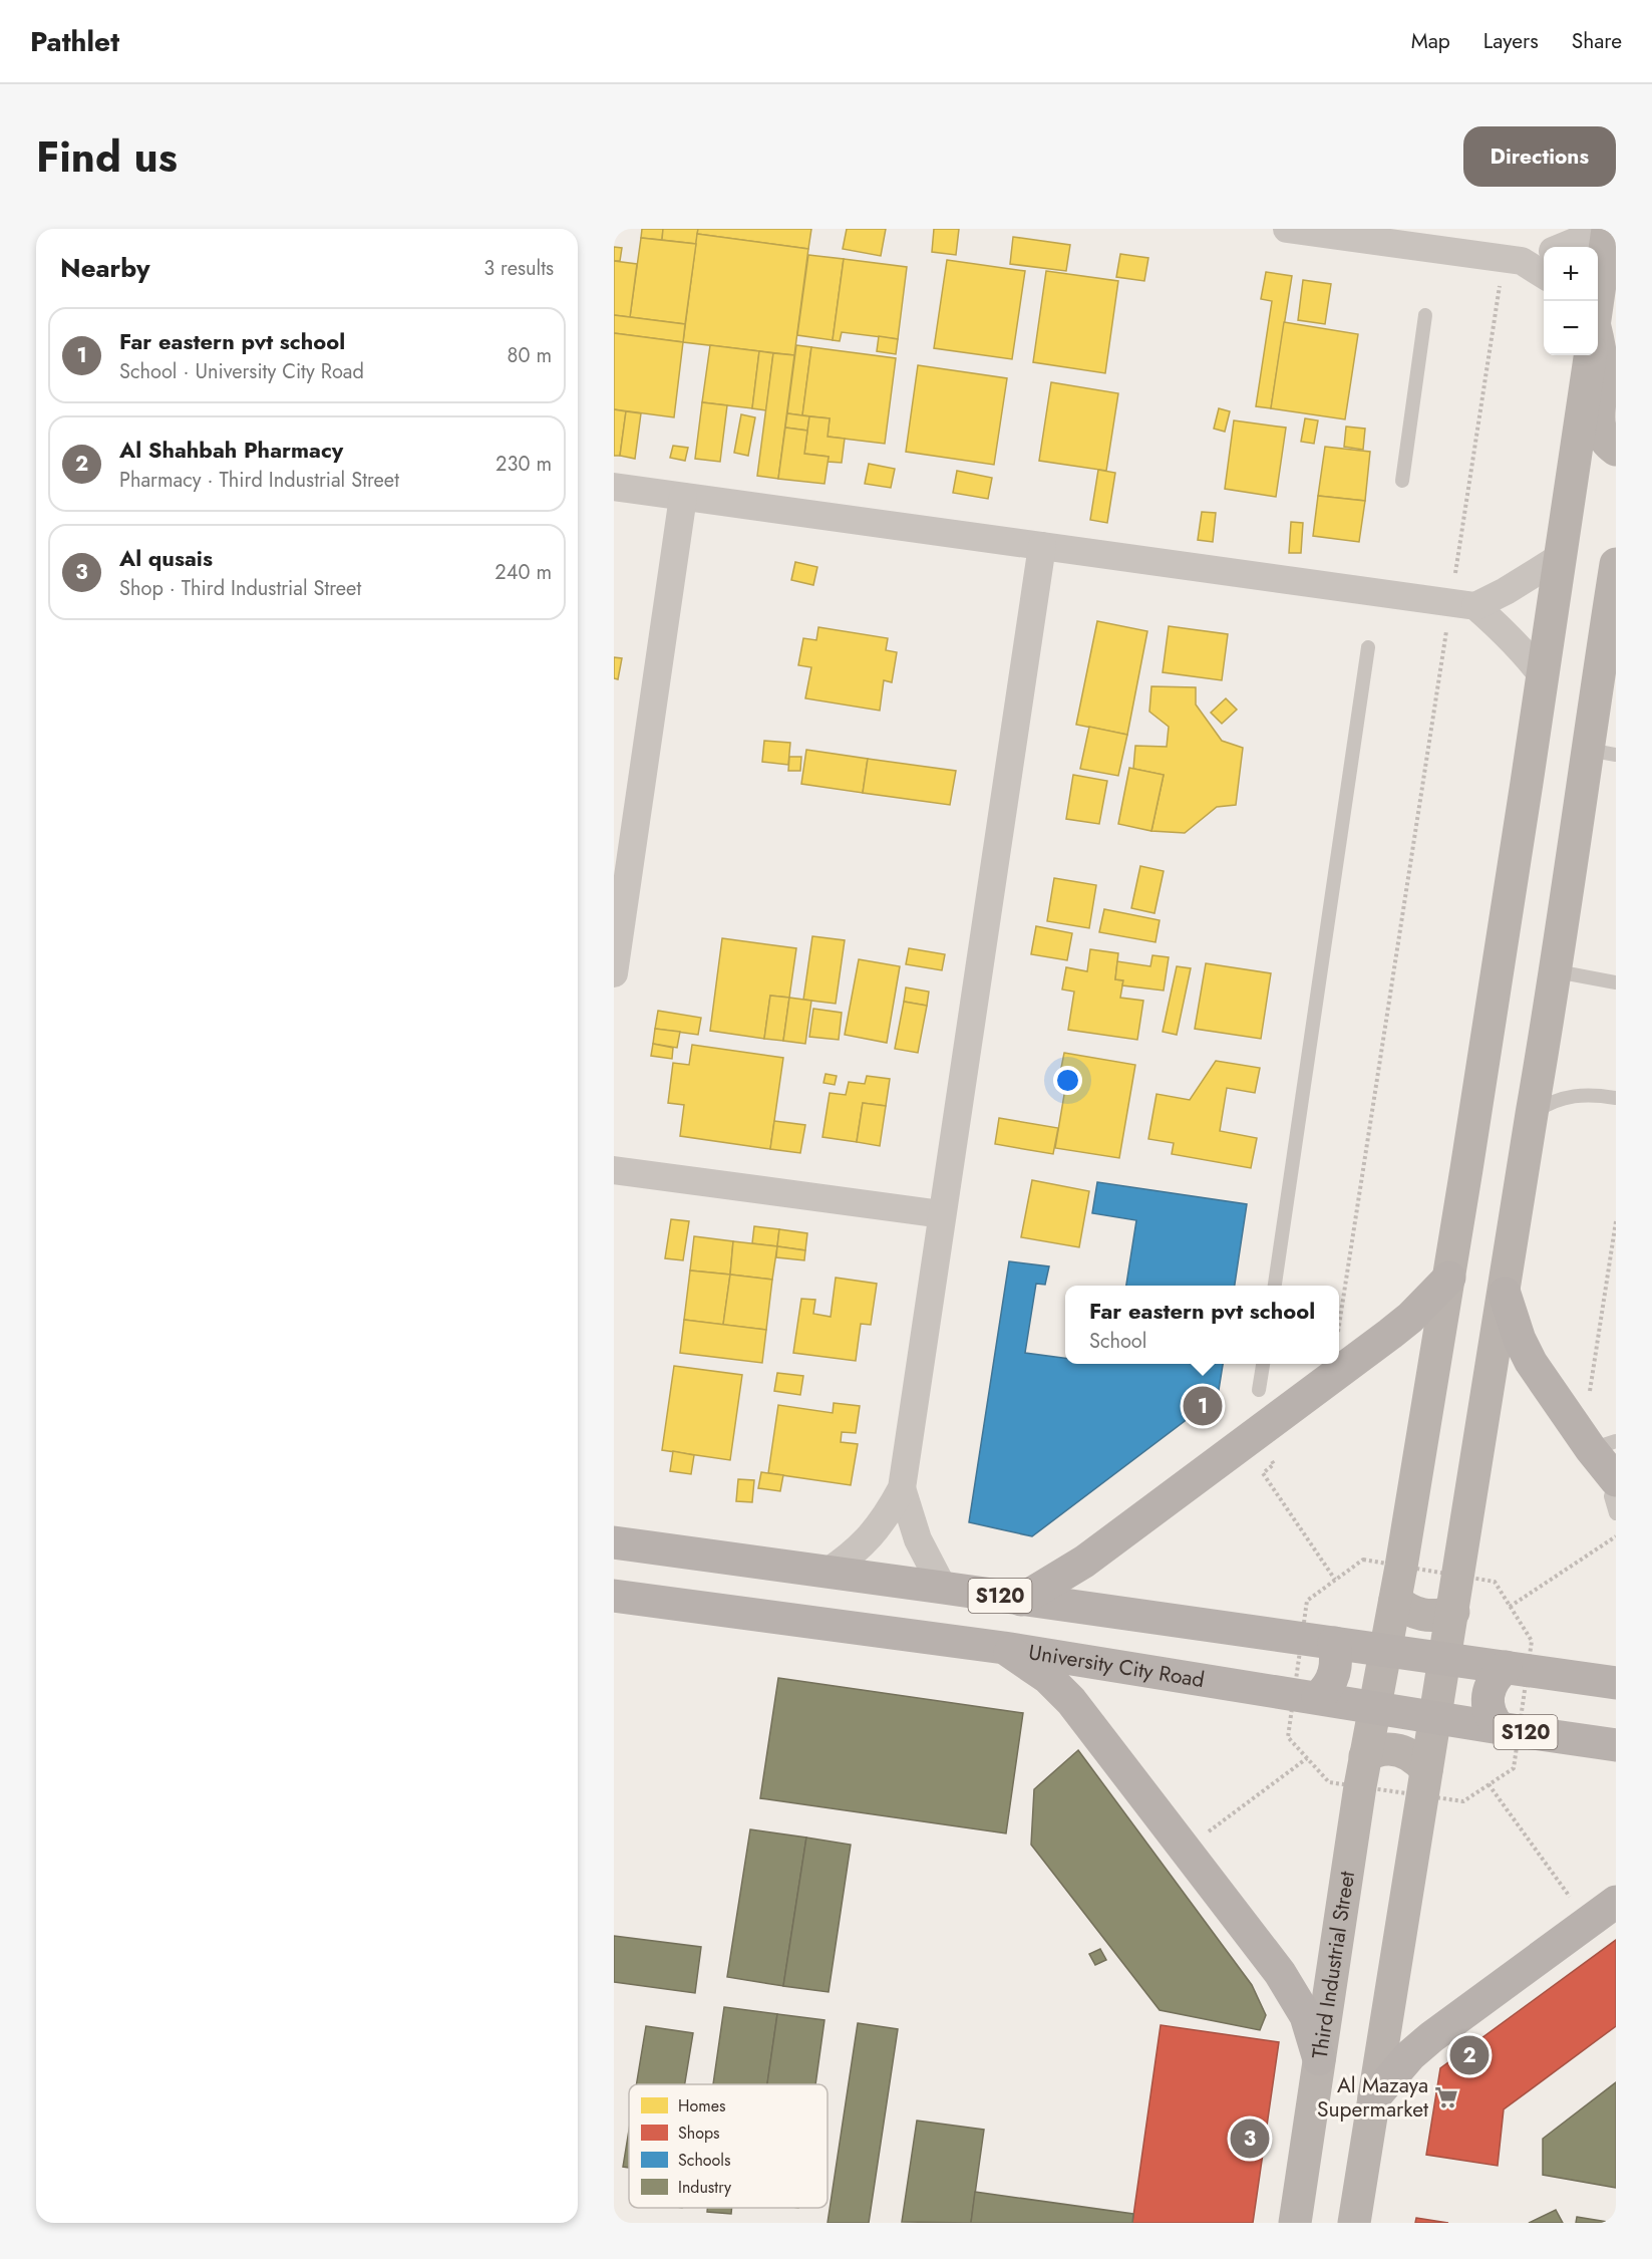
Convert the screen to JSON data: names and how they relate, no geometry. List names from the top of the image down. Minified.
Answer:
{"streets":{"main road":["S120","University City Road","Third Industrial Street"]},"crossings":[["S120","Third Industrial Street"],["University City Road","Third Industrial Street"]],"places":{"supermarket":["Al Mazaya Supermarket"]},"legend":["Homes","Shops","Schools","Industry"],"page":{"header":"Pathlet","nav":["Map","Layers","Share"],"title":"Find us","buttons":"Directions","heading":["Nearby","3 results"],"map_buttons":["+","−"],"list":[{"mark":"1","name":"Far eastern pvt school","note":"School · University City Road","value":"80 m"},{"mark":"2","name":"Al Shahbah Pharmacy","note":"Pharmacy · Third Industrial Street","value":"230 m"},{"mark":"3","name":"Al qusais","note":"Shop · Third Industrial Street","value":"240 m"}],"popup":["Far eastern pvt school","School"],"pins":["1","2","3"]}}
